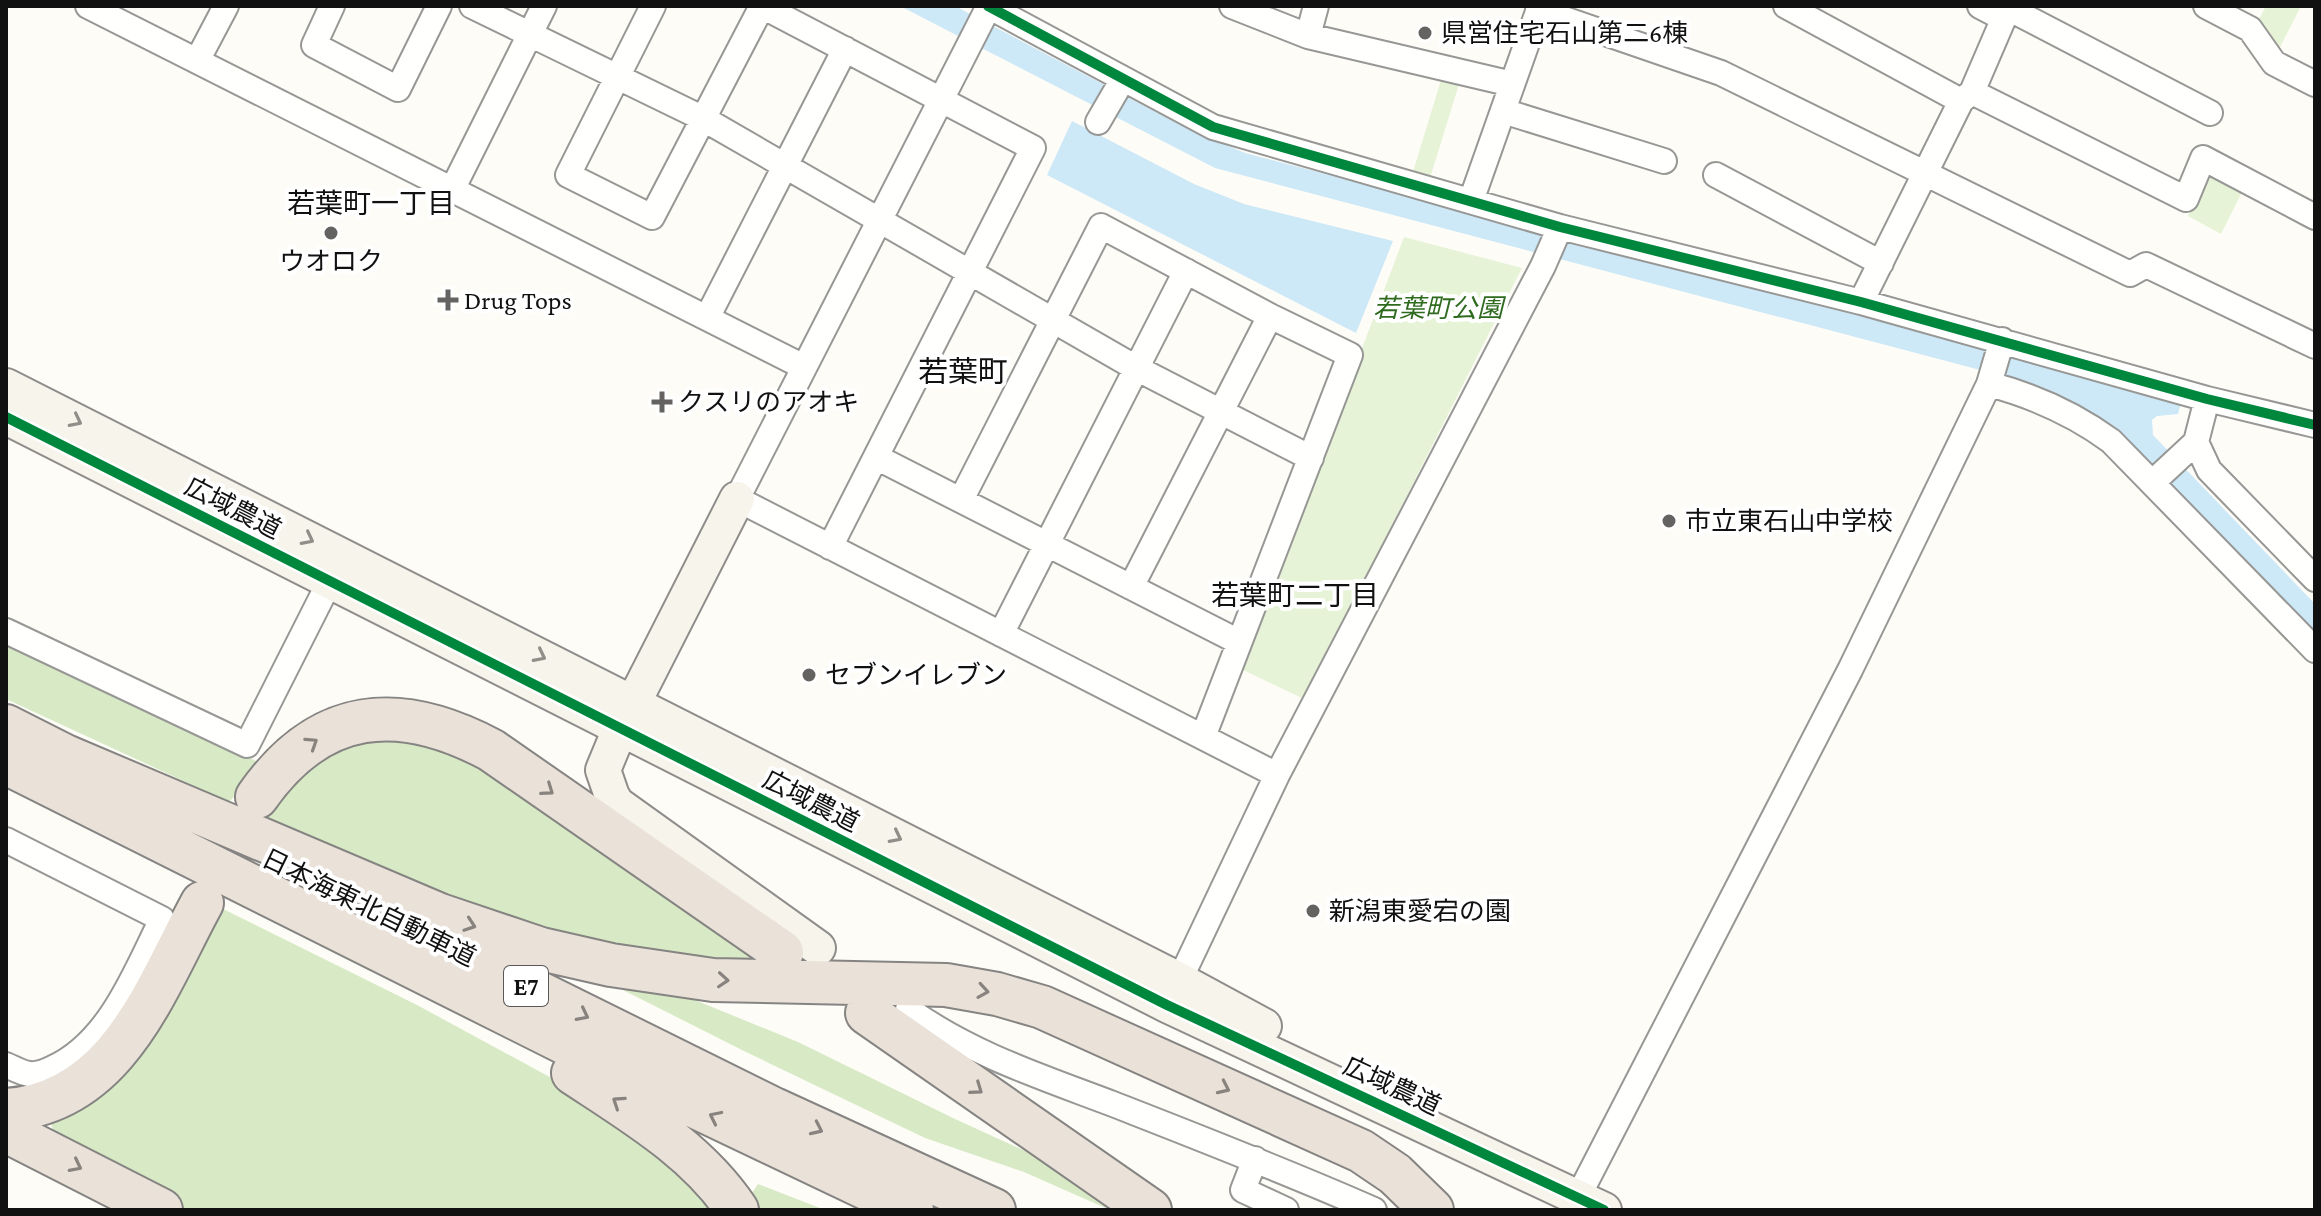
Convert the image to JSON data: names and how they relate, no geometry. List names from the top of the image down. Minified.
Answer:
{"streets":{"highway":["日本海東北自動車道","E7"],"street":["広域農道"]},"districts":["若葉町一丁目","若葉町","若葉町二丁目"],"parks":["若葉町公園"],"places":{"other":["県営住宅石山第二6棟","ウオロク","市立東石山中学校","セブンイレブン","新潟東愛宕の園"],"health":["Drug Tops","クスリのアオキ"]}}
